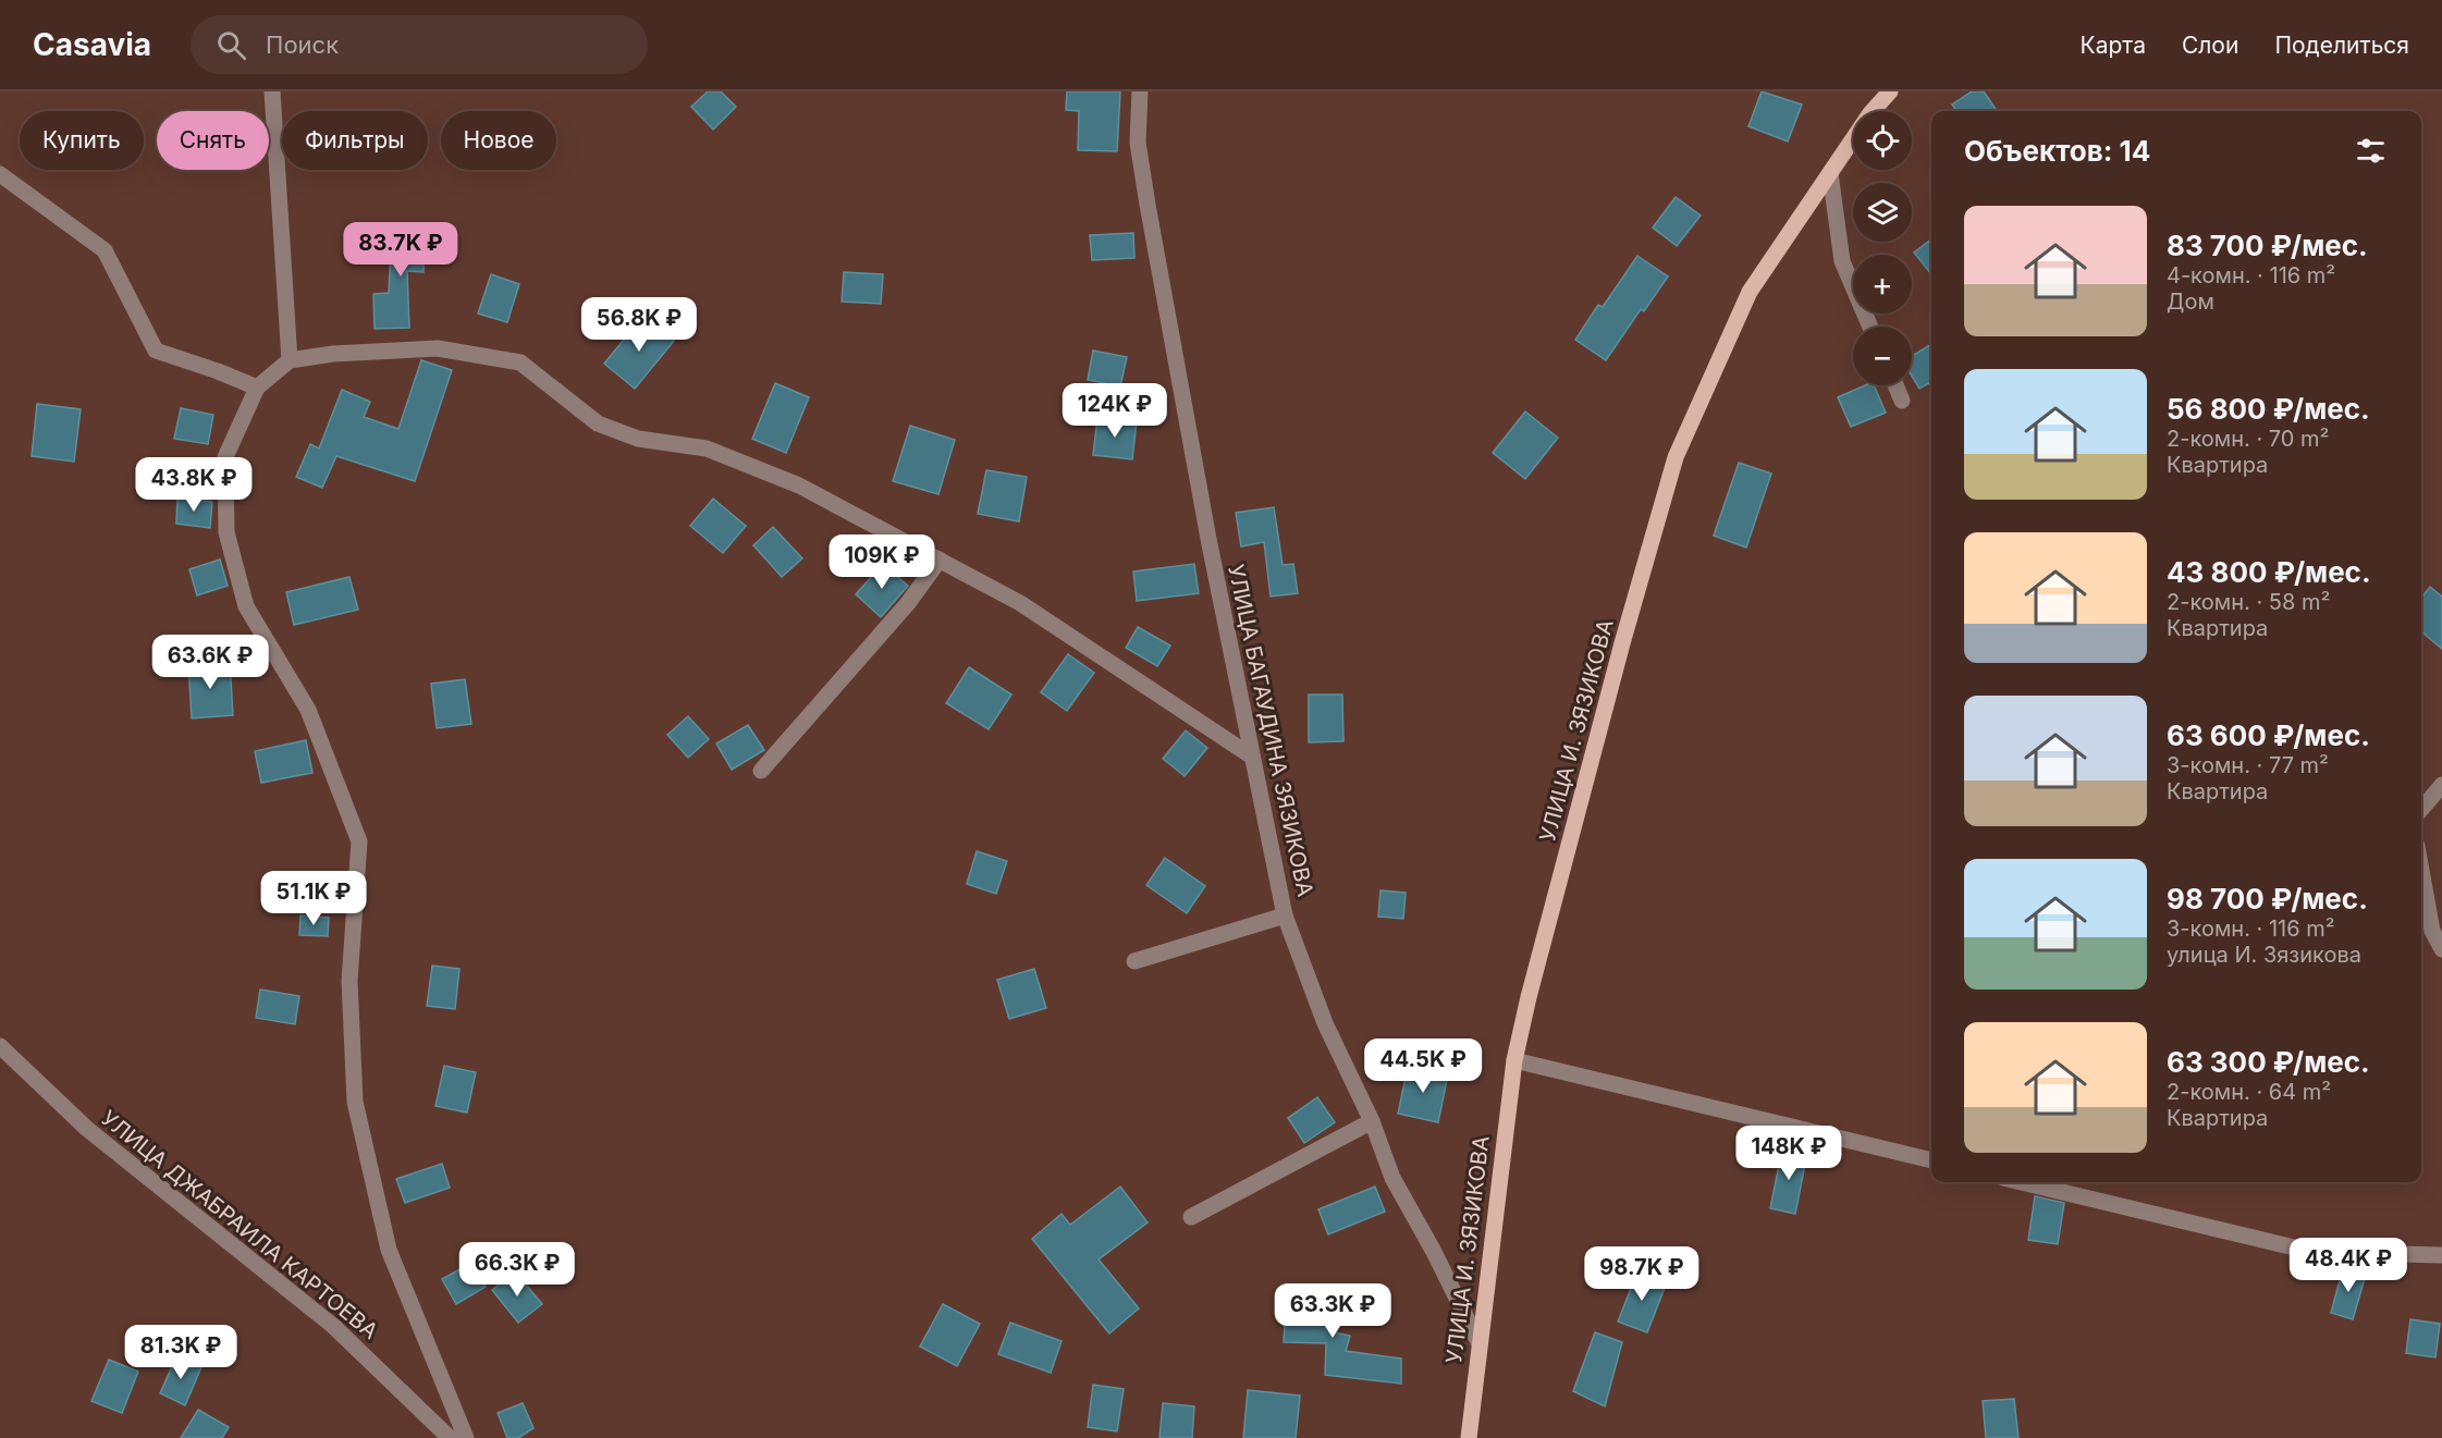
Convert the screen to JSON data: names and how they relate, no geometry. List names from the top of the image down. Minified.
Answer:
{"streets":{"main road":["УЛИЦА И. ЗЯЗИКОВА"],"street":["УЛИЦА БАГАУДИНА ЗЯЗИКОВА","УЛИЦА ДЖАБРАИЛА КАРТОЕВА"]},"crossings":[["УЛИЦА БАГАУДИНА ЗЯЗИКОВА","УЛИЦА И. ЗЯЗИКОВА"]],"page":{"header":"Casavia","search":"Поиск","nav":["Карта","Слои","Поделиться"],"map_buttons":["+","−"],"chip":["Купить","Снять","Фильтры","Новое"],"heading":"Объектов: 14","list":[{"name":"83 700 ₽/мес.","note":"4-комн. · 116 m² · Дом"},{"name":"56 800 ₽/мес.","note":"2-комн. · 70 m² · Квартира"},{"name":"43 800 ₽/мес.","note":"2-комн. · 58 m² · Квартира"},{"name":"63 600 ₽/мес.","note":"3-комн. · 77 m² · Квартира"},{"name":"98 700 ₽/мес.","note":"3-комн. · 116 m² · улица И. Зязикова"},{"name":"63 300 ₽/мес.","note":"2-комн. · 64 m² · Квартира"}],"price":["83.7K ₽","56.8K ₽","124K ₽","43.8K ₽","109K ₽","63.6K ₽","51.1K ₽","44.5K ₽","148K ₽","48.4K ₽","66.3K ₽","98.7K ₽","63.3K ₽","81.3K ₽"]}}
